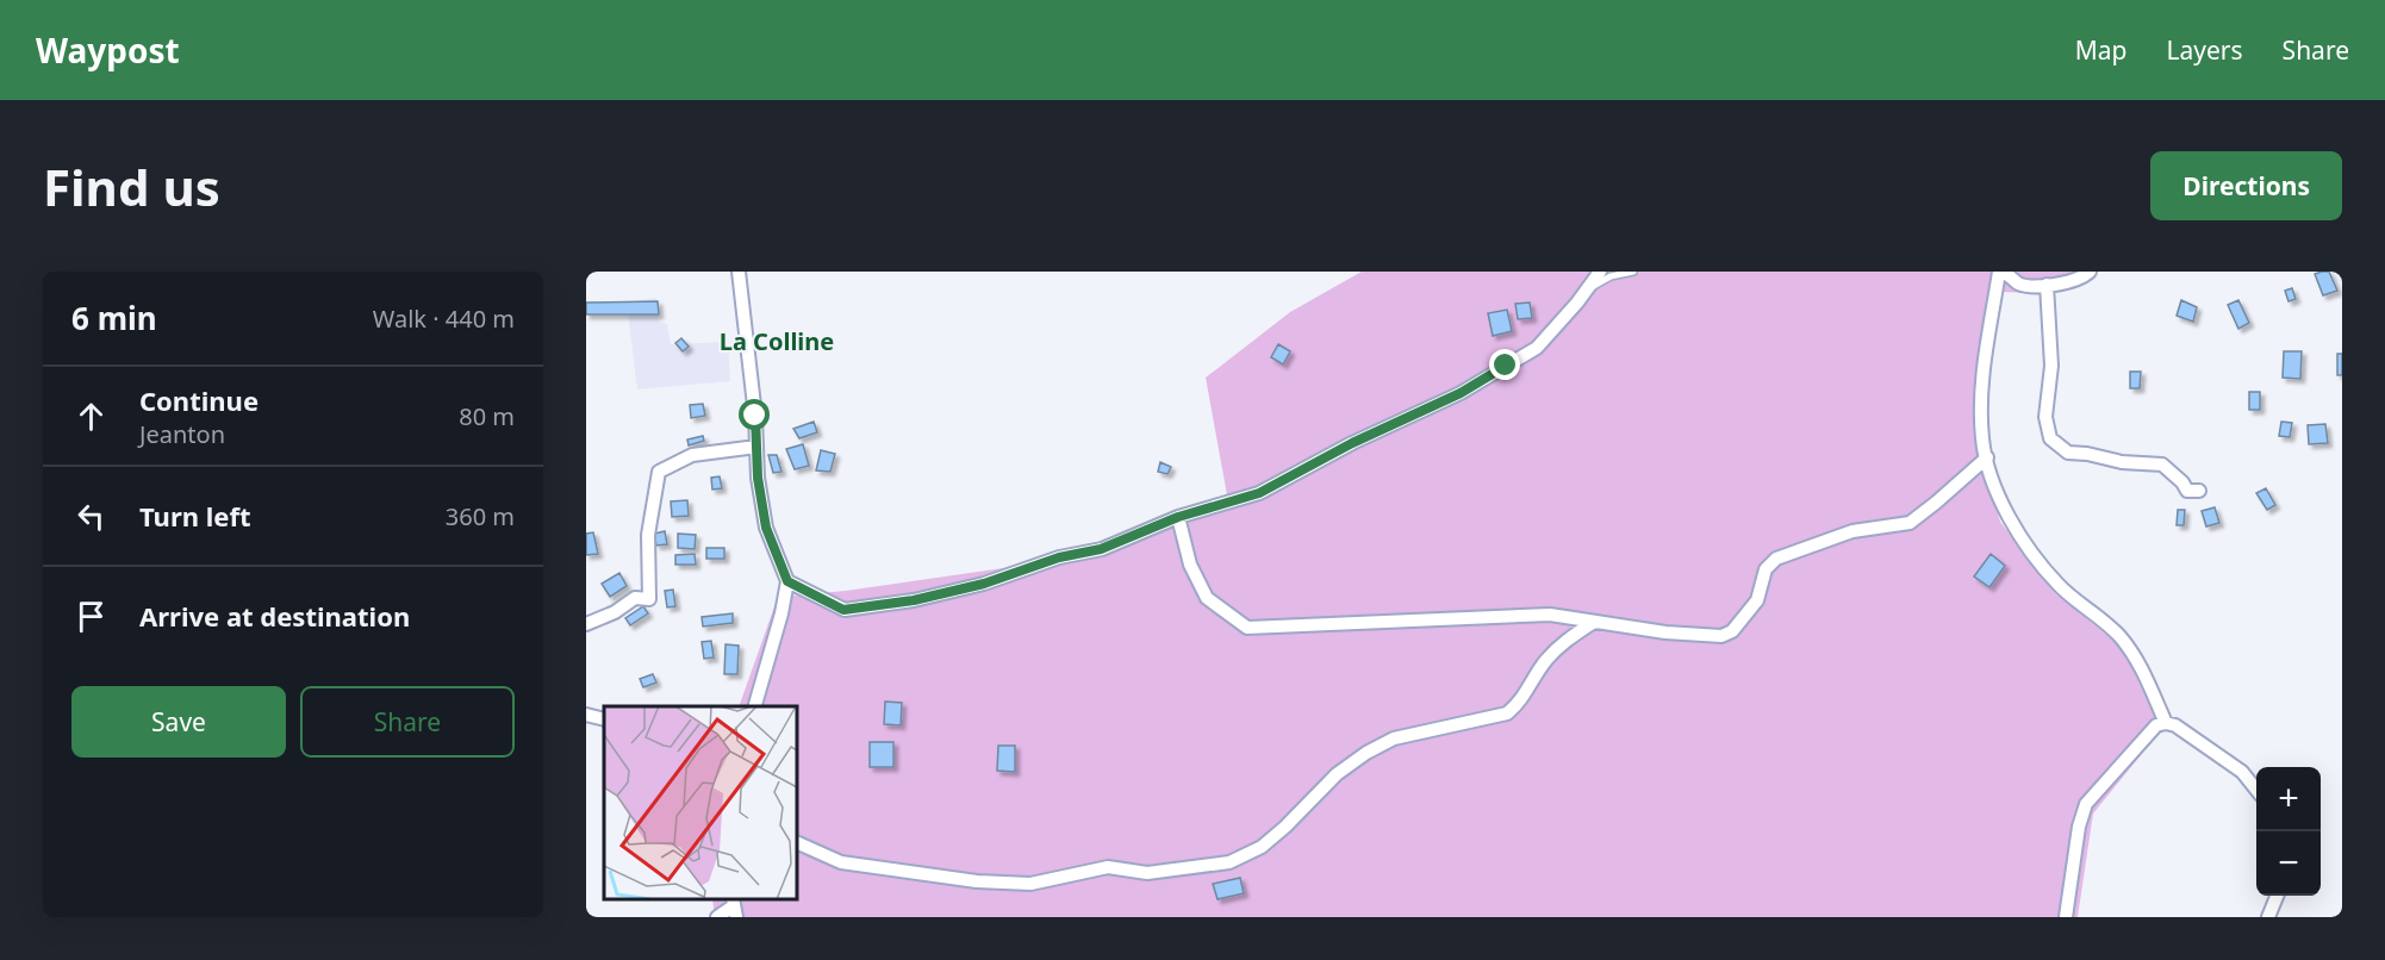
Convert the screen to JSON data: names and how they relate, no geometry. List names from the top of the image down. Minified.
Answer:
{"districts":["La Colline"],"page":{"header":"Waypost","nav":["Map","Layers","Share"],"buttons":["Directions",["Save","Share"]],"title":"Find us","heading":["6 min","Walk · 440 m"],"list":[["Continue","Jeanton","80 m"],["Turn left","360 m"],"Arrive at destination"],"map_buttons":["+","−"]}}
